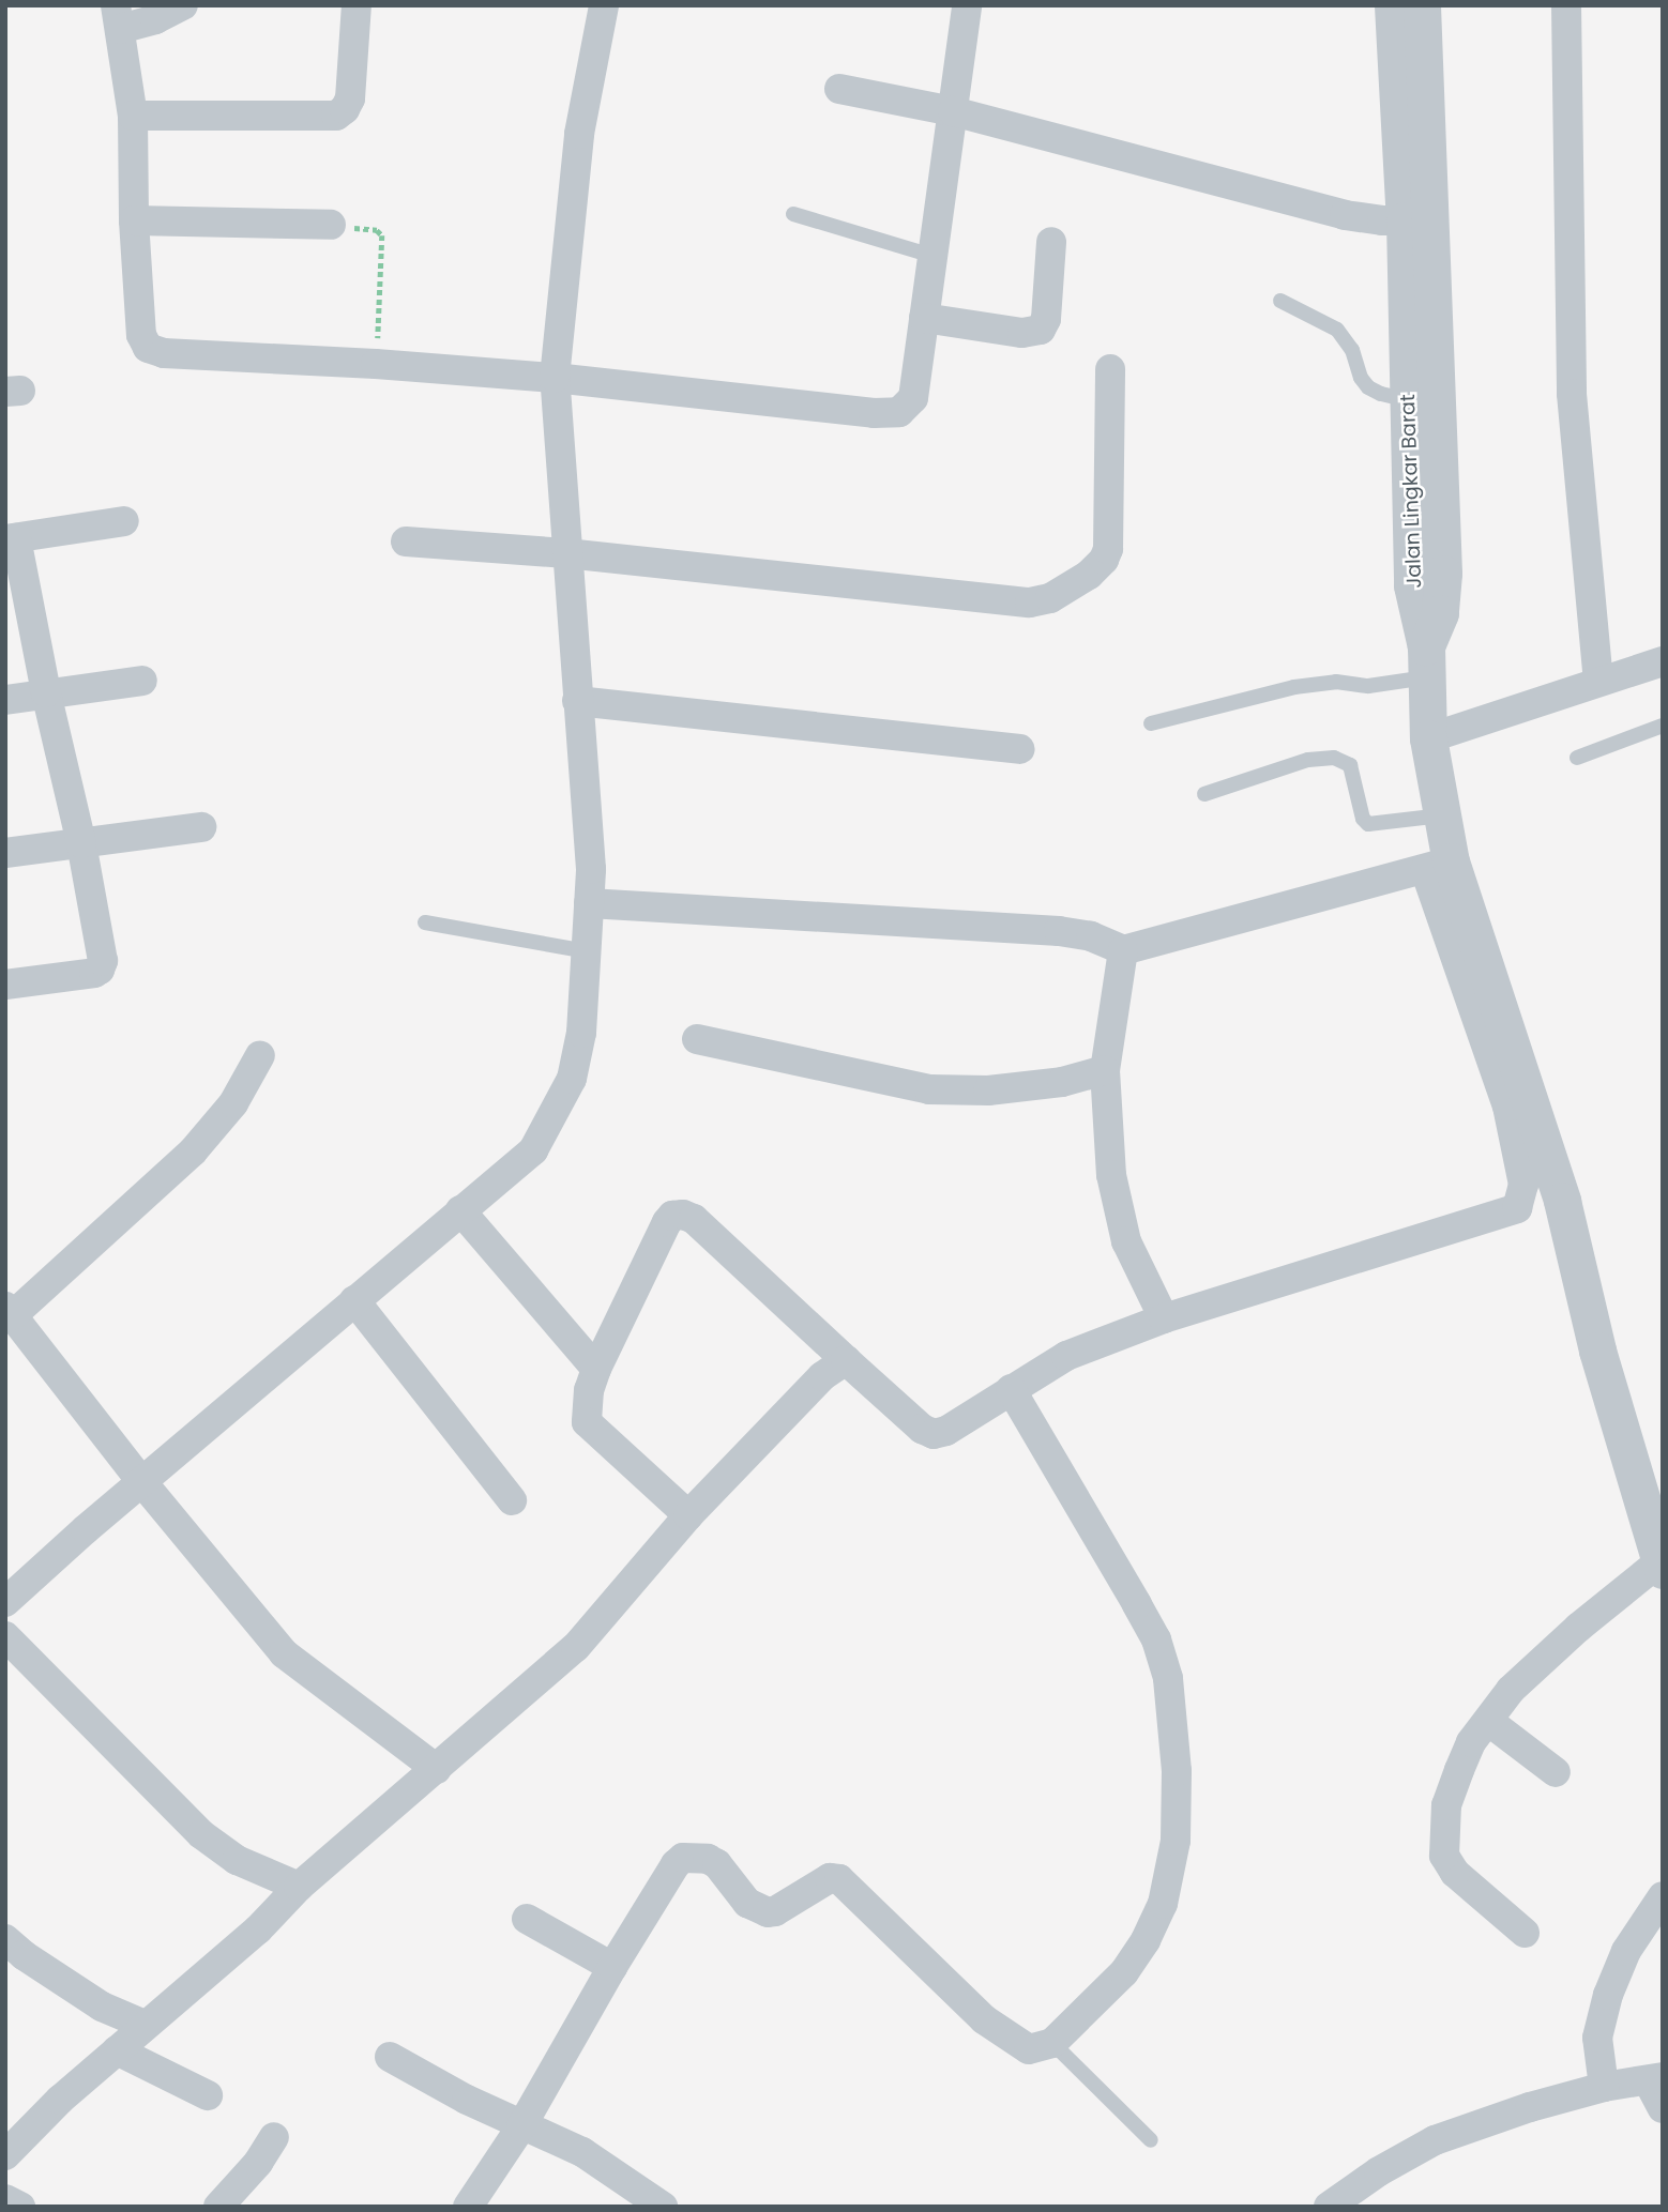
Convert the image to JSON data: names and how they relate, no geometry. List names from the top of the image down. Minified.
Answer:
{"streets":{"street":["Jalan Lingkar Barat"]}}
